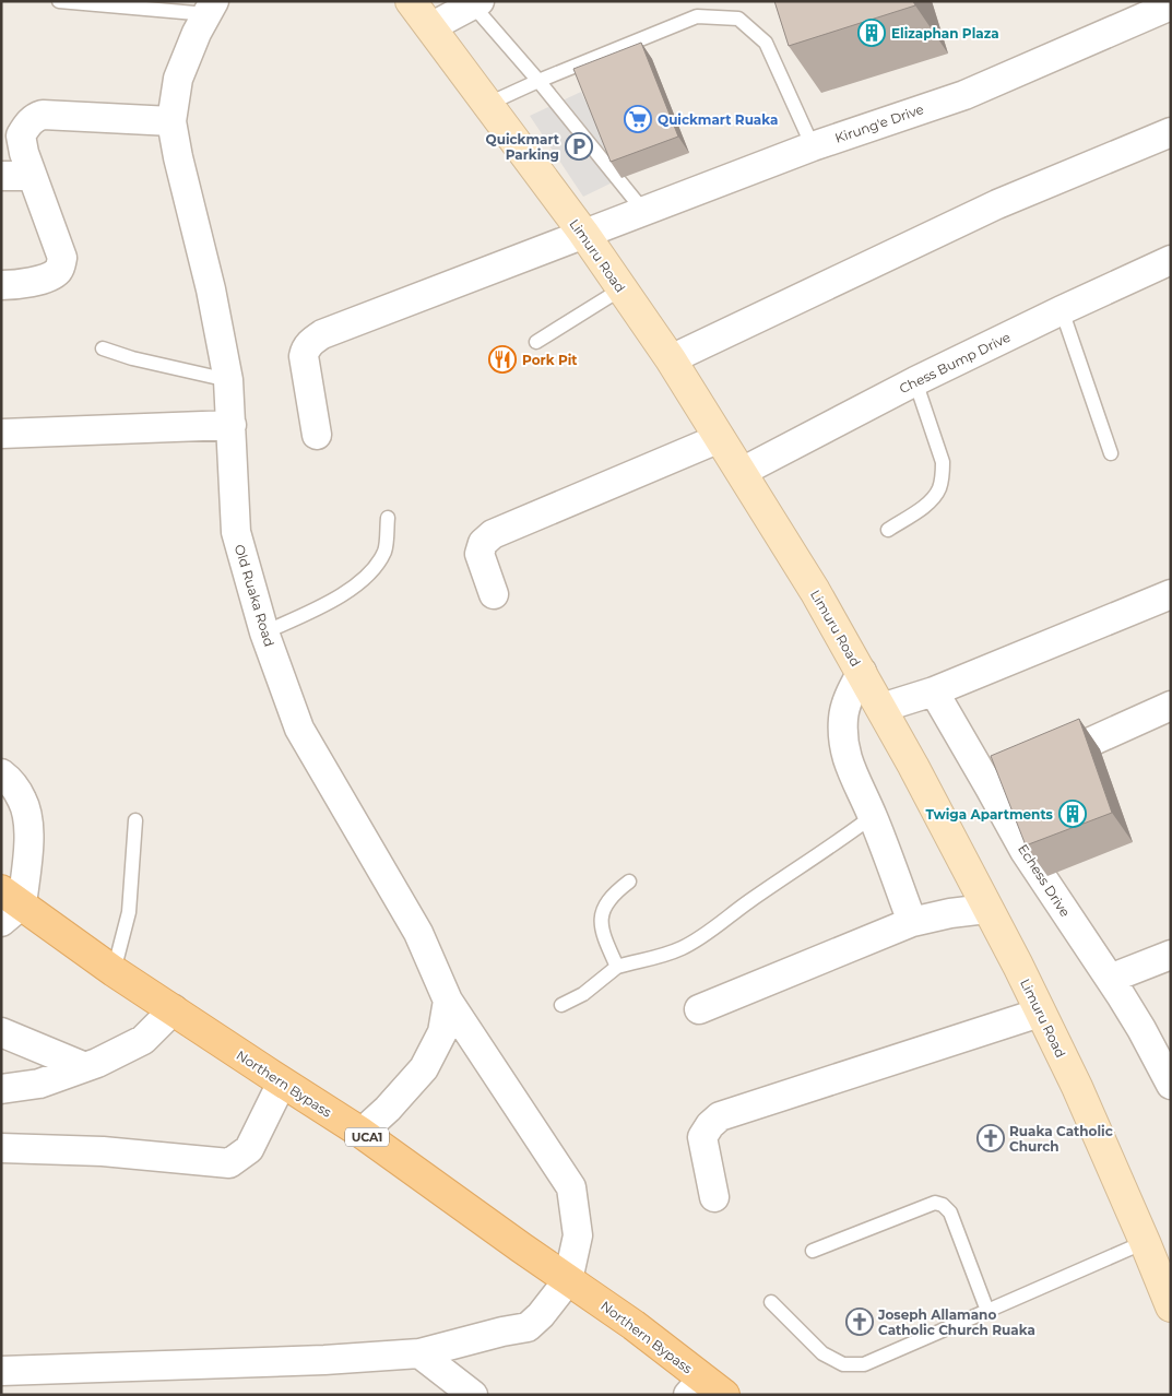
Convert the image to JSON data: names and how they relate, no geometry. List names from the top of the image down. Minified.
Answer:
{"streets":{"main road":["Limuru Road","Northern Bypass","UCA1"],"street":["Kirung'e Drive","Chess Bump Drive","Old Ruaka Road","Echess Drive"]},"crossings":[["Kirung'e Drive","Limuru Road"],["Limuru Road","Chess Bump Drive"],["Old Ruaka Road","Northern Bypass"]],"places":{"building":["Elizaphan Plaza","Twiga Apartments"],"supermarket":["Quickmart Ruaka"],"parking":["Quickmart Parking"],"restaurant":["Pork Pit"],"church":["Ruaka Catholic Church","Joseph Allamano Catholic Church Ruaka"]}}
